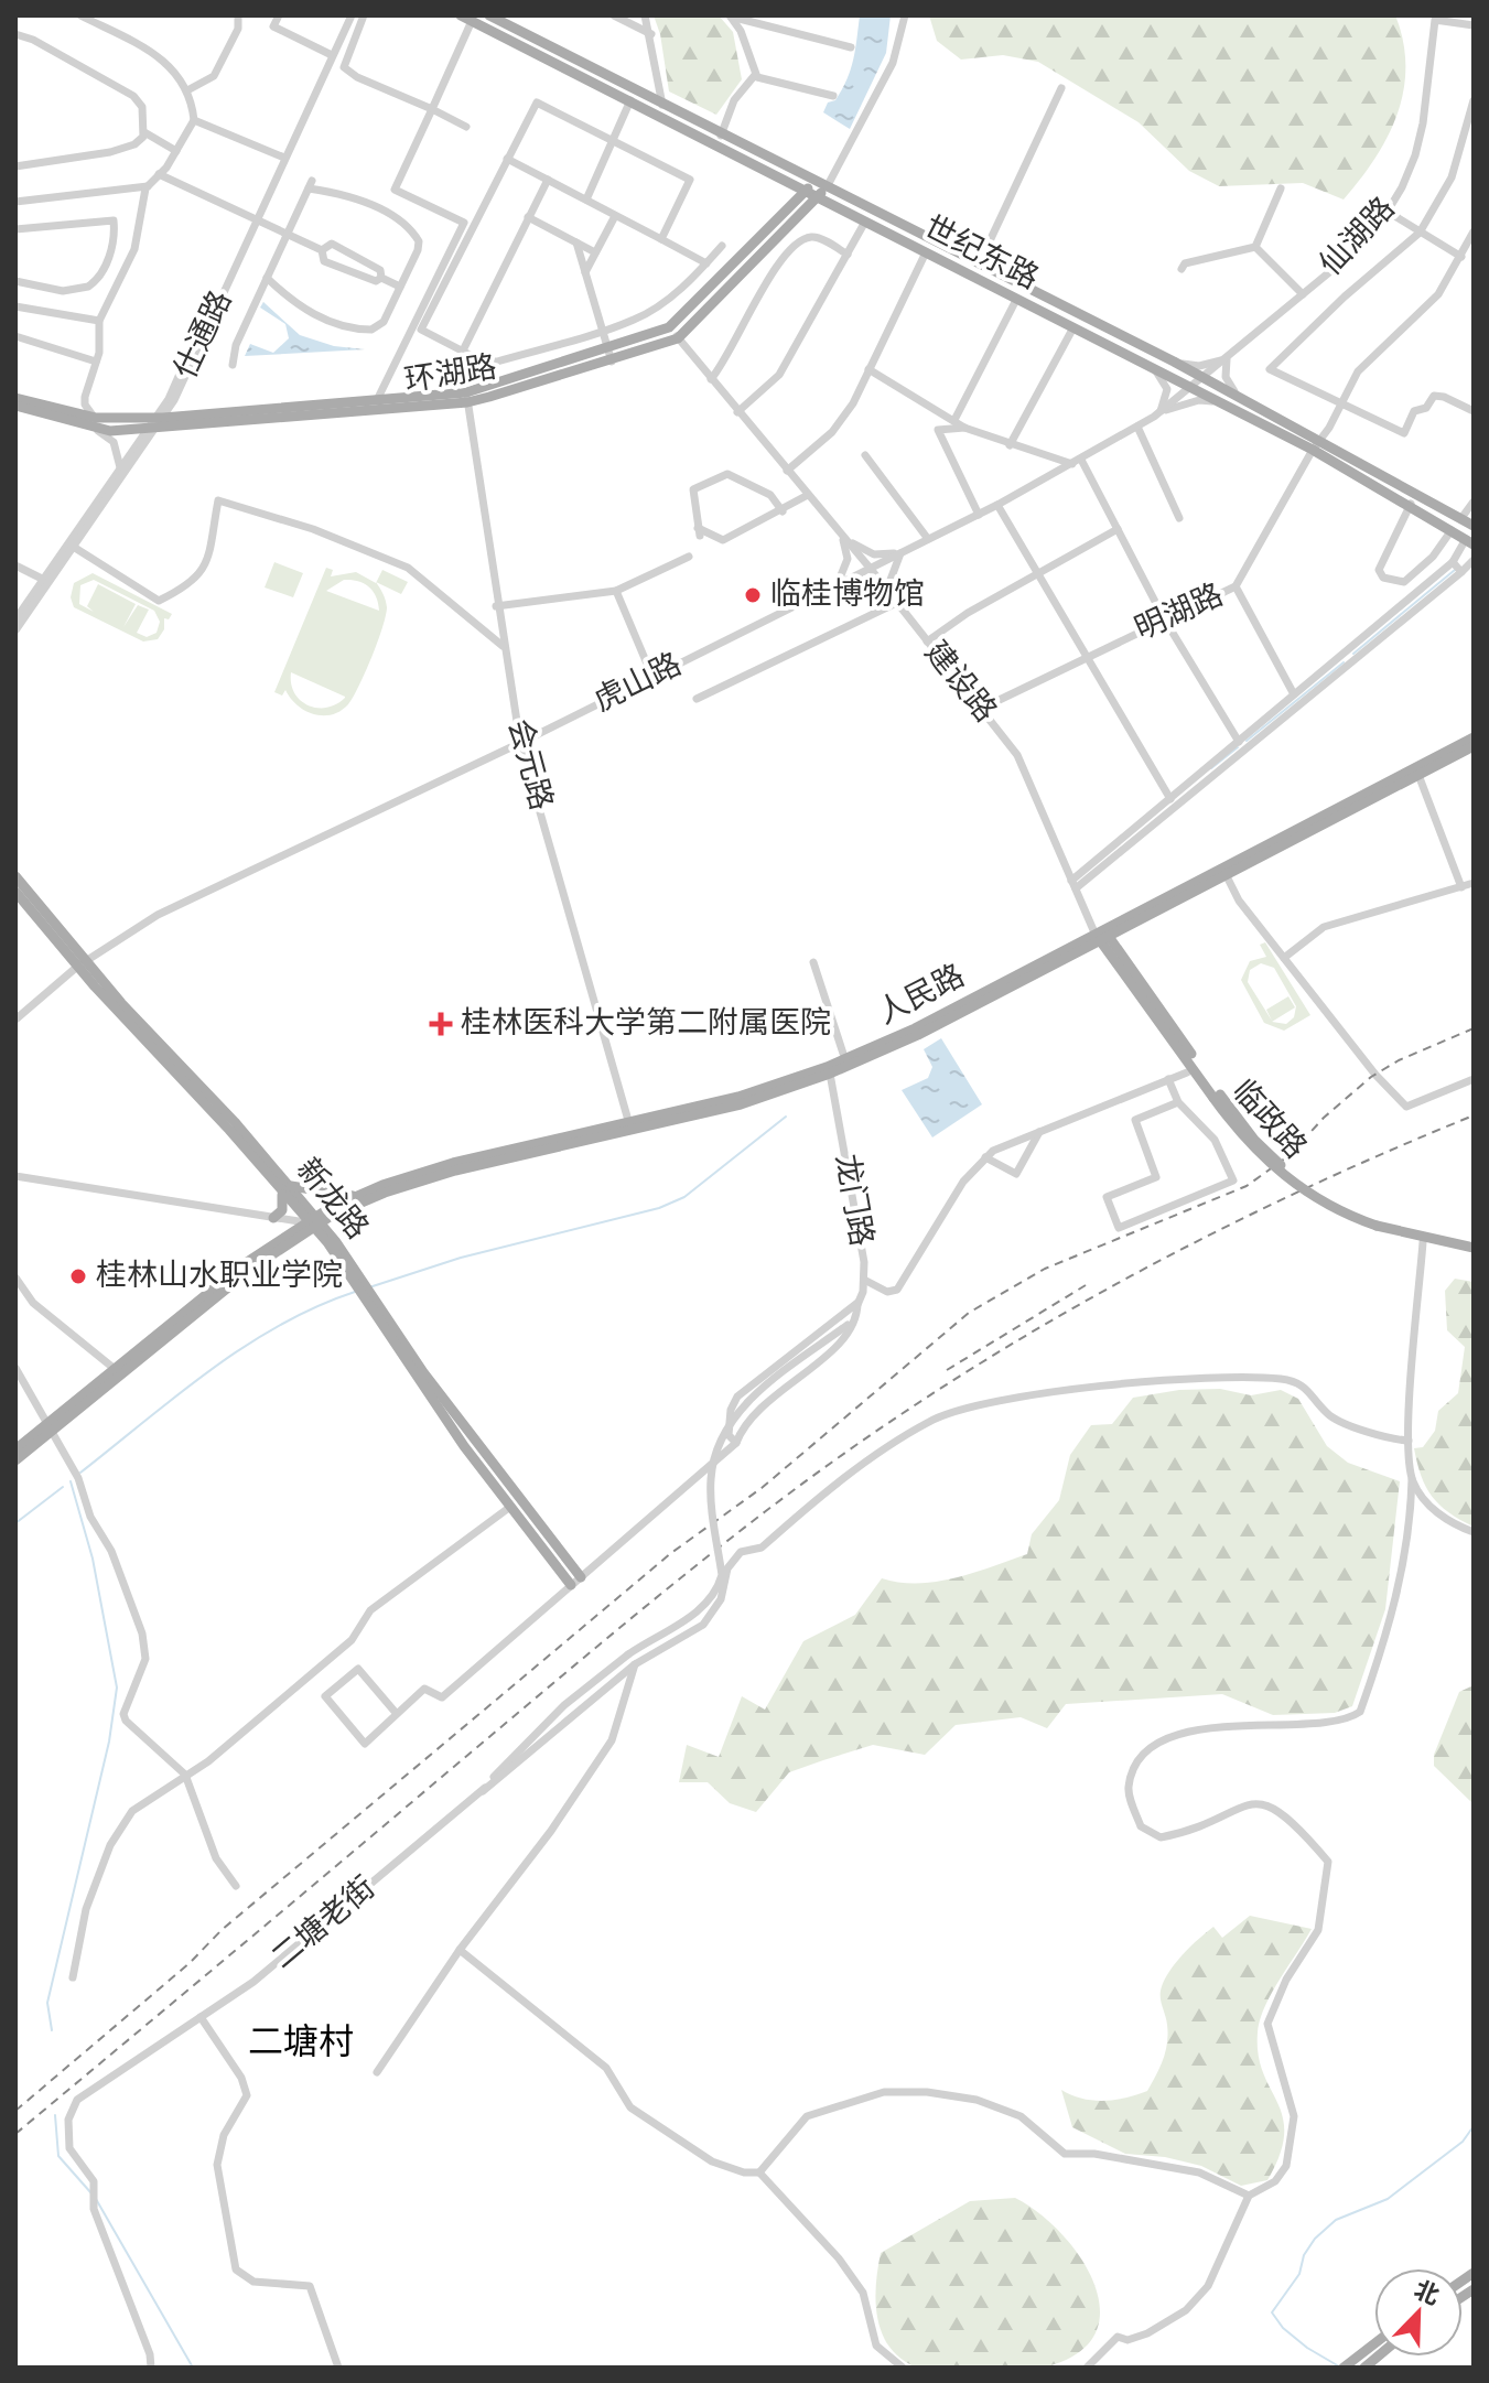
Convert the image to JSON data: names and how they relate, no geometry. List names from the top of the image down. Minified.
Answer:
{"streets":{"main road":["世纪东路","环湖路","人民路","临政路","新龙路"],"street":["仙湖路","仕通路","明湖路","建设路","虎山路","会元路","龙门路","二塘老街"]},"crossings":[["仙湖路","世纪东路"],["仙湖路","虎山路"],["世纪东路","环湖路"],["世纪东路","明湖路"],["世纪东路","虎山路"],["仕通路","环湖路"],["环湖路","建设路"],["环湖路","会元路"],["明湖路","建设路"],["建设路","虎山路"],["建设路","人民路"],["建设路","临政路"],["虎山路","会元路"],["虎山路","新龙路"],["会元路","人民路"],["人民路","临政路"],["人民路","新龙路"],["人民路","龙门路"],["龙门路","二塘老街"]],"districts":["二塘村"],"places":{"other":["临桂博物馆","桂林山水职业学院"],"health":["桂林医科大学第二附属医院"]},"north":"top right"}
